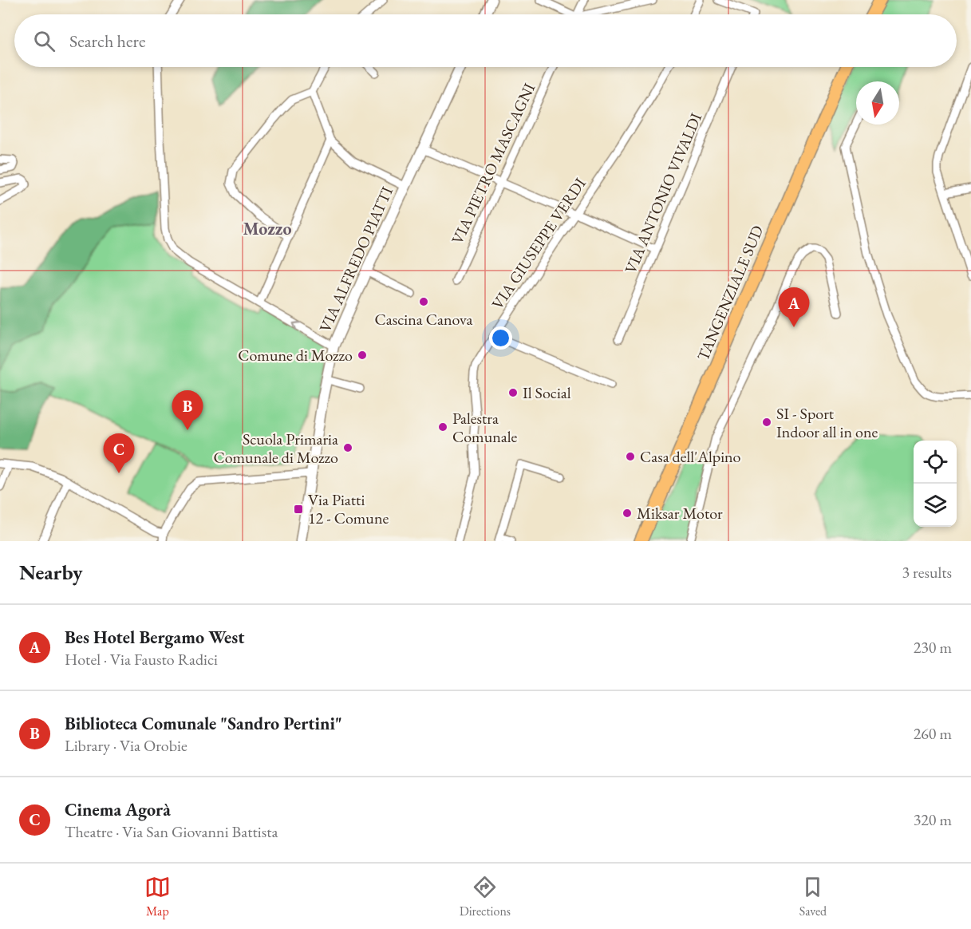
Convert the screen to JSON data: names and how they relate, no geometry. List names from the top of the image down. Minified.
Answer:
{"streets":{"highway":["TANGENZIALE SUD"],"street":["VIA PIETRO MASCAGNI","VIA ANTONIO VIVALDI","VIA GIUSEPPE VERDI","VIA ALFREDO PIATTI"]},"districts":["Mozzo"],"places":{"other":["Cascina Canova","Comune di Mozzo","Il Social","SI - Sport Indoor all in one","Palestra Comunale","Scuola Primaria Comunale di Mozzo","Casa dell'Alpino","Miksar Motor"],"transit":["Via Piatti 12 - Comune"]},"north":"bottom","page":{"search":"Search here","pins":["A","B","C"],"heading":["Nearby","3 results"],"list":[{"mark":"A","name":"Bes Hotel Bergamo West","note":"Hotel · Via Fausto Radici","value":"230 m"},{"mark":"B","name":"Biblioteca Comunale \"Sandro Pertini\"","note":"Library · Via Orobie","value":"260 m"},{"mark":"C","name":"Cinema Agorà","note":"Theatre · Via San Giovanni Battista","value":"320 m"}],"nav":["Map","Directions","Saved"]}}
